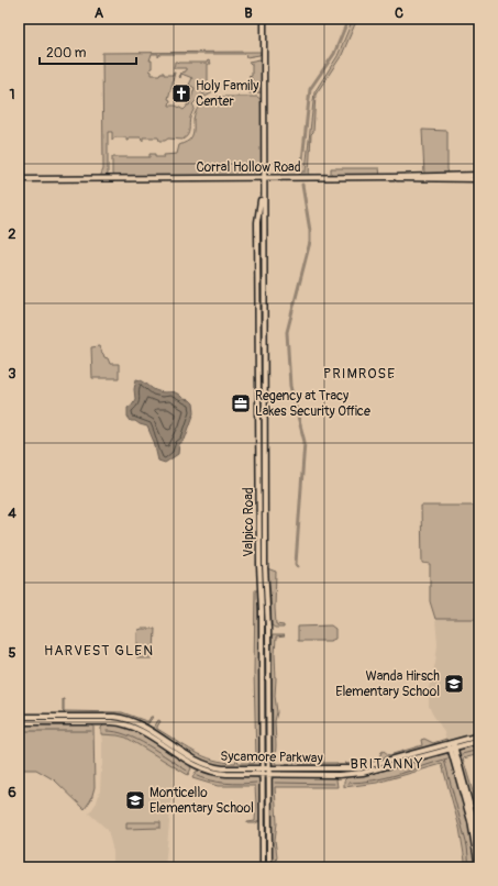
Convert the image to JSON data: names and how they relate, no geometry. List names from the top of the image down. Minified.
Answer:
{"streets":{"main road":["Corral Hollow Road","Valpico Road","Sycamore Parkway"]},"crossings":[["Corral Hollow Road","Valpico Road"],["Valpico Road","Sycamore Parkway"]],"districts":["PRIMROSE","HARVEST GLEN","BRITANNY"],"places":{"church":["Holy Family Center"],"office":["Regency at Tracy Lakes Security Office"],"school or university":["Wanda Hirsch Elementary School","Monticello Elementary School"]},"scale_bar":"200 m","grid":{"columns":["A","B","C"],"rows":["1","2","3","4","5","6"]}}
